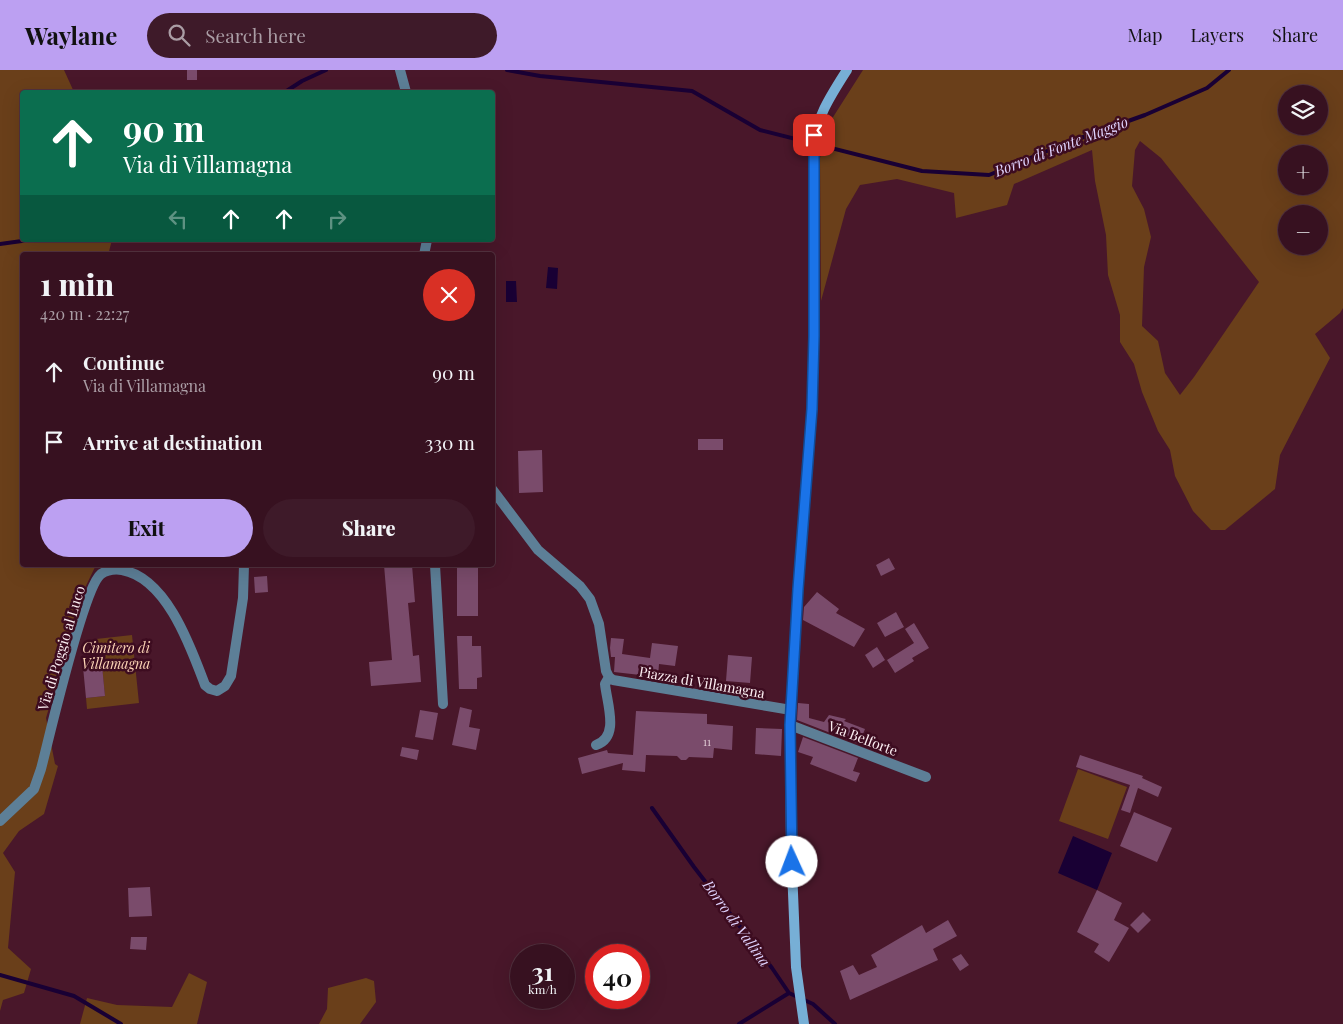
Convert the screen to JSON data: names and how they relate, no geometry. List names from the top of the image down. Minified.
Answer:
{"streets":{"street":["Via di Poggio al Luco","Piazza di Villamagna","Via Belforte"]},"water":["Borro di Fonte Maggio","Borro di Vallina"],"parks":["Cimitero di Villamagna"],"house_numbers":["11"],"page":{"header":"Waylane","search":"Search here","nav":["Map","Layers","Share"],"map_buttons":["+","−"],"turn":["90 m","Via di Villamagna"],"heading":["1 min","420 m · 22:27"],"list":[{"name":"Continue","note":"Via di Villamagna","value":"90 m"},{"name":"Arrive at destination","value":"330 m"}],"buttons":["Exit","Share"],"speed":"31 km/h","limit":"40"}}
